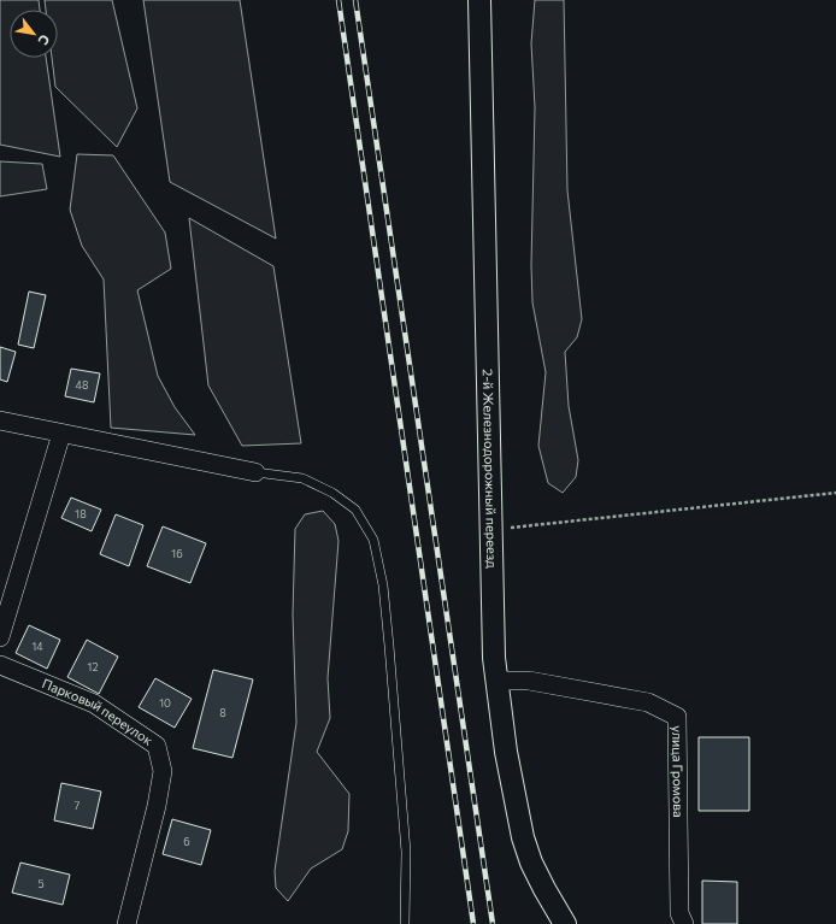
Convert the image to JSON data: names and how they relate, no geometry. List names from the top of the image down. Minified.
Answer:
{"streets":{"street":["2-й Железнодорожный переезд","Парковый переулок","улица Громова"]},"crossings":[["2-й Железнодорожный переезд","улица Громова"]],"house_numbers":["48","18","16","14","12","10","8","7","6","5"],"north":"bottom right"}
